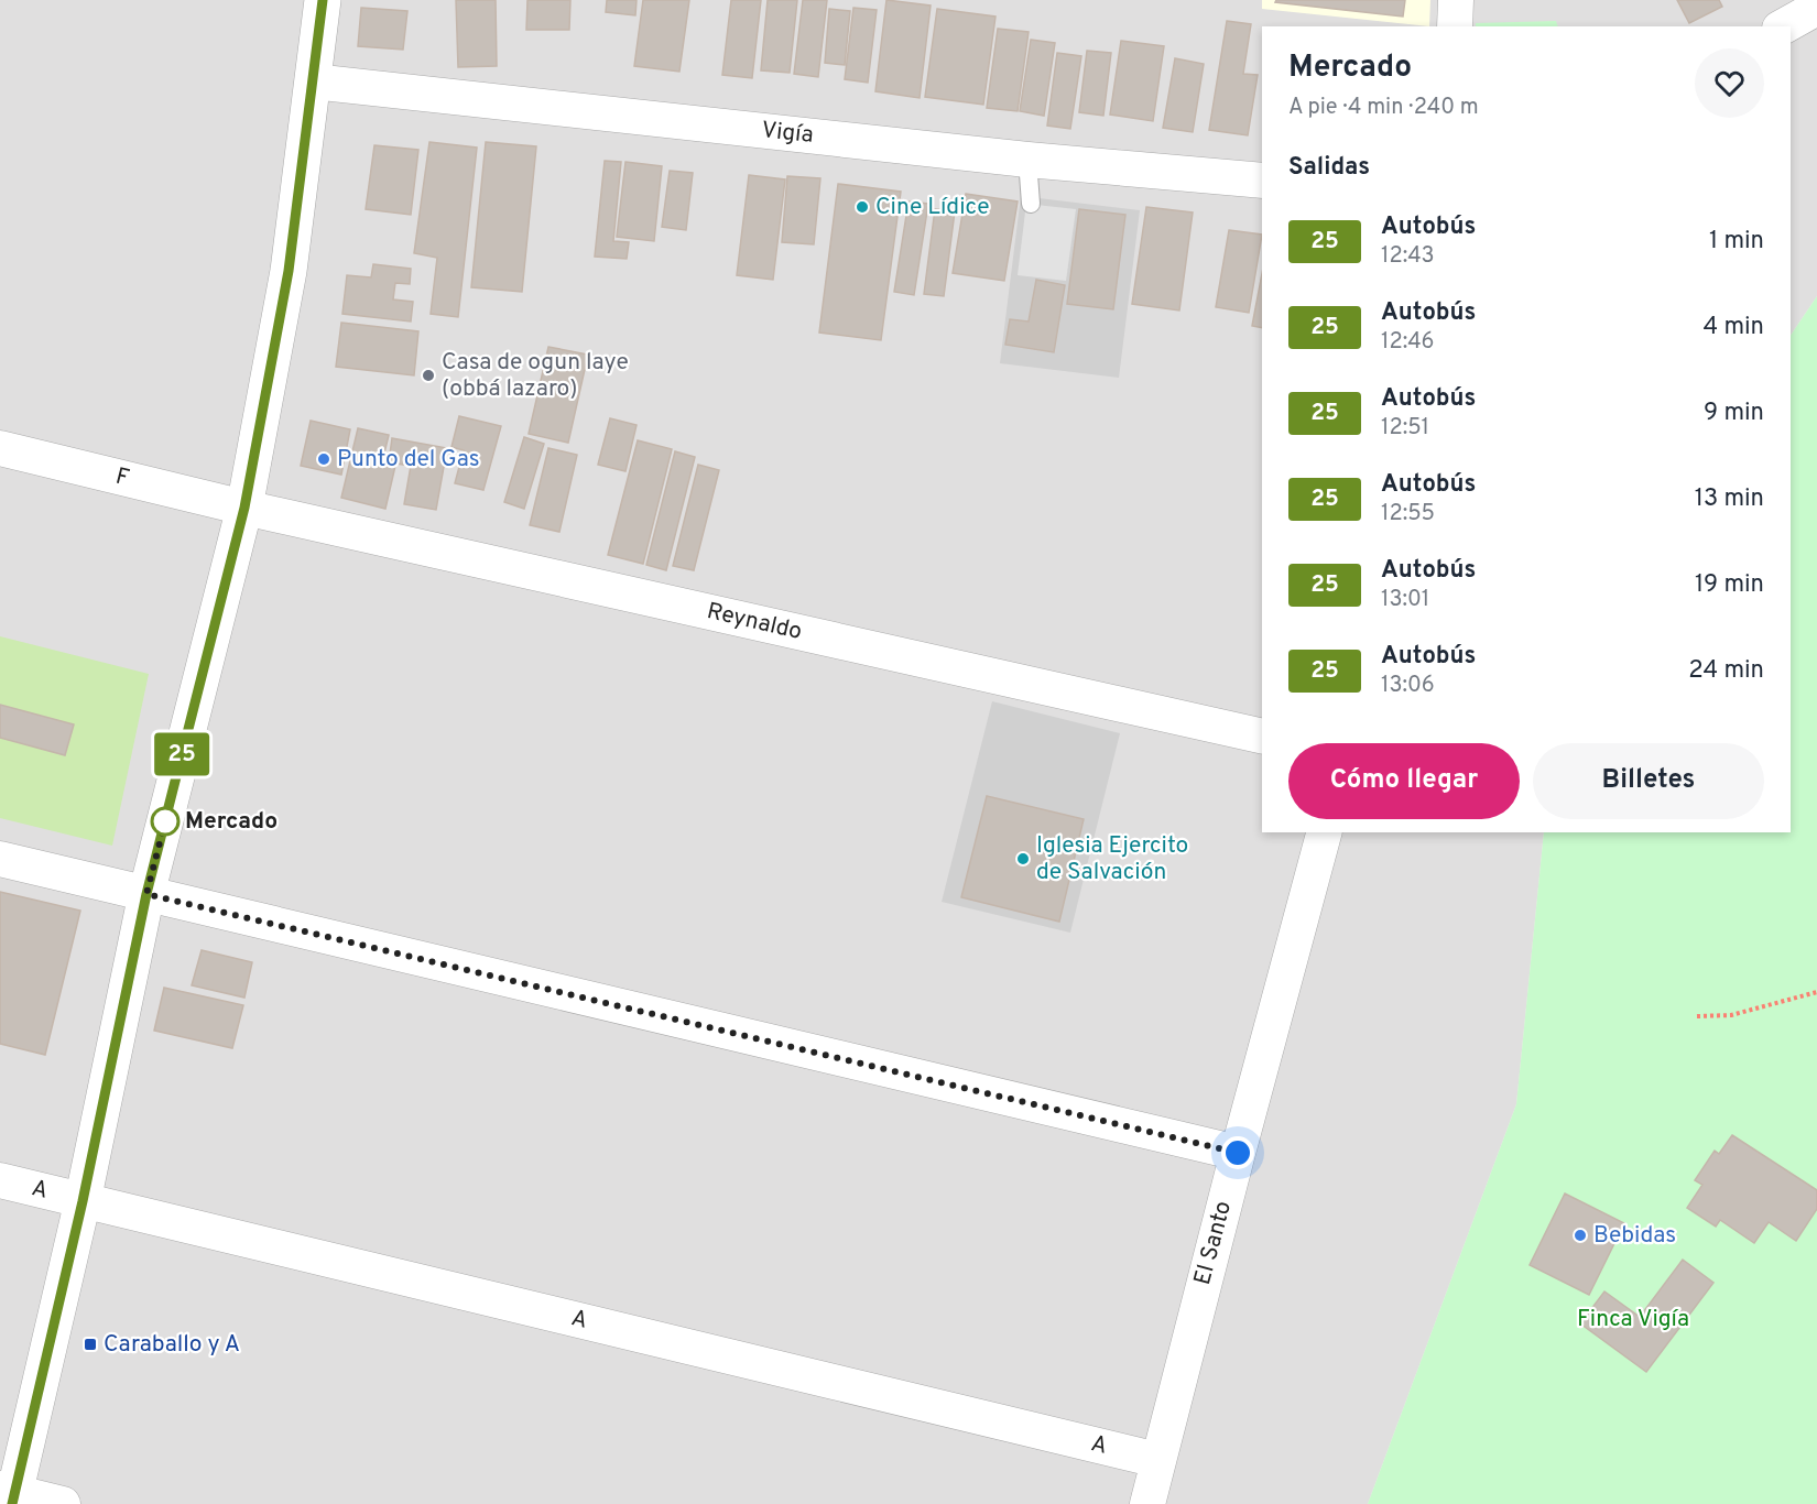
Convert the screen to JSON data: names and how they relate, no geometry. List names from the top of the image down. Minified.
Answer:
{"streets":{"street":["Vigía","F","Reynaldo","A","El Santo"]},"crossings":[["F","Reynaldo"],["A","El Santo"]],"parks":["Finca Vigía"],"places":{"other":["Cine Lídice","Casa de ogun laye (obbá lazaro)","Punto del Gas","Mercado","Iglesia Ejercito de Salvación","Bebidas"],"transit":["Caraballo y A"]},"lines":["bus line 25"],"page":{"on_map":"25","heading":[["Mercado","A pie · 4 min · 240 m"],"Salidas"],"list":[{"mark":"25","name":"Autobús","note":"12:43","value":"1 min"},{"mark":"25","name":"Autobús","note":"12:46","value":"4 min"},{"mark":"25","name":"Autobús","note":"12:51","value":"9 min"},{"mark":"25","name":"Autobús","note":"12:55","value":"13 min"},{"mark":"25","name":"Autobús","note":"13:01","value":"19 min"},{"mark":"25","name":"Autobús","note":"13:06","value":"24 min"}],"buttons":["Cómo llegar","Billetes"]}}
